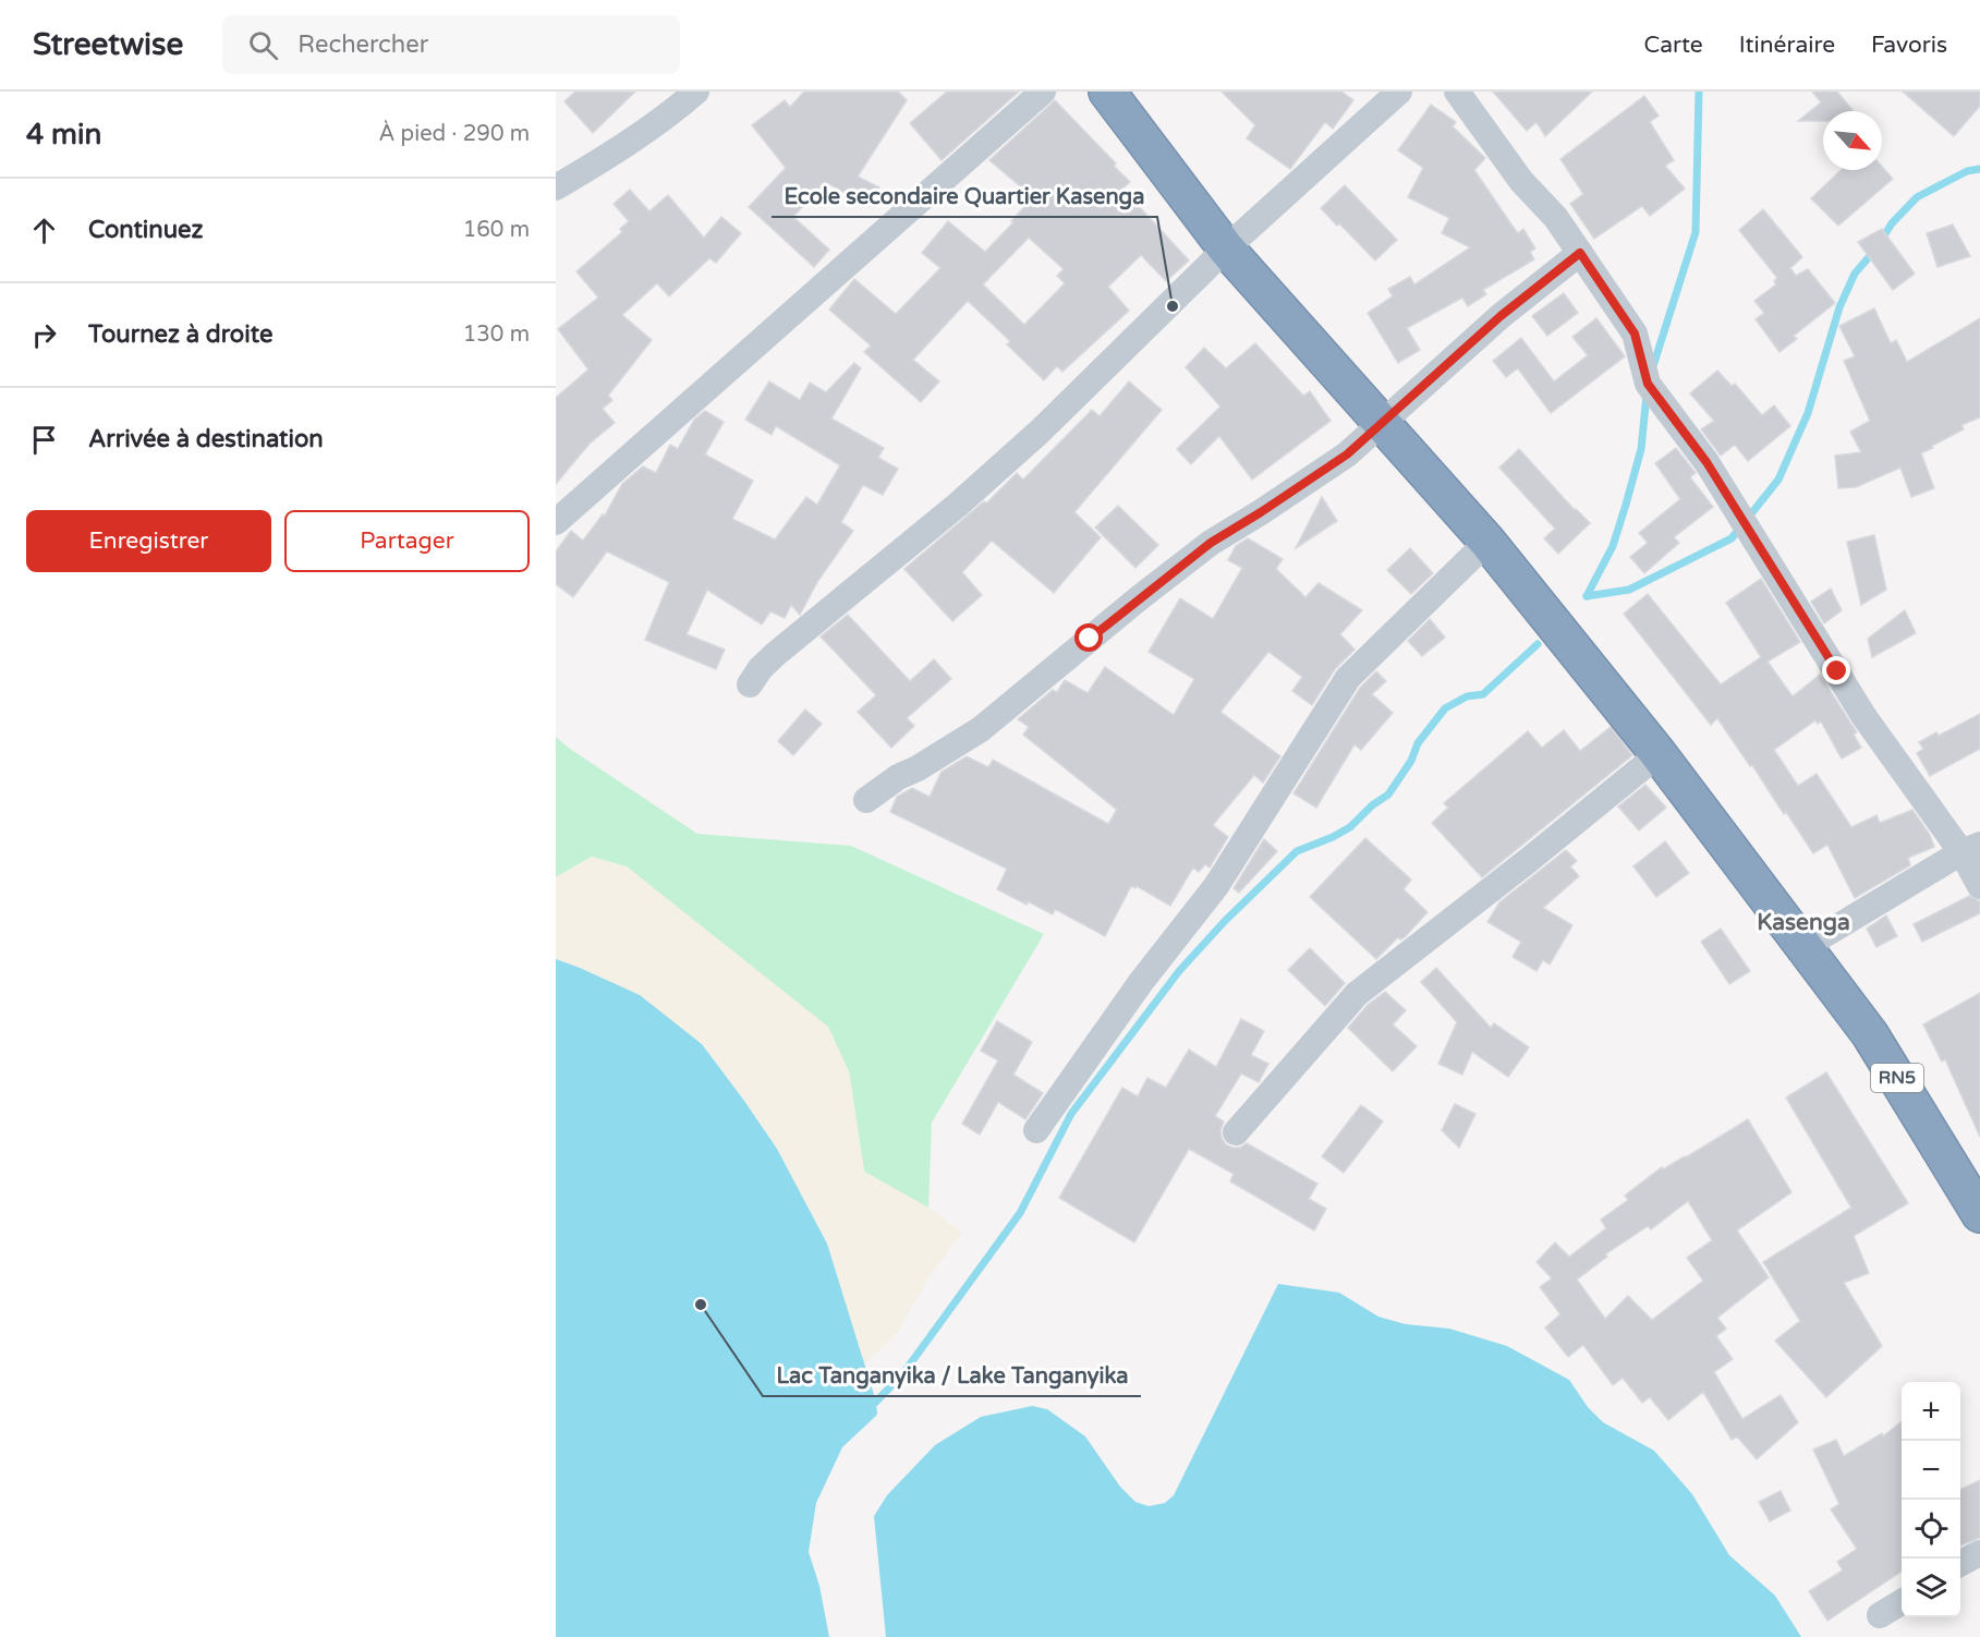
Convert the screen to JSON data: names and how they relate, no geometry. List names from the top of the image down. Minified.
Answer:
{"streets":{"highway":["RN5"]},"districts":["Kasenga"],"places":["Ecole secondaire Quartier Kasenga","Lac Tanganyika / Lake Tanganyika"],"north":"bottom right","page":{"header":"Streetwise","search":"Rechercher","nav":["Carte","Itinéraire","Favoris"],"heading":["4 min","À pied · 290 m"],"list":[["Continuez","160 m"],["Tournez à droite","130 m"],"Arrivée à destination"],"buttons":["Enregistrer","Partager"],"map_buttons":["+","−"]}}
